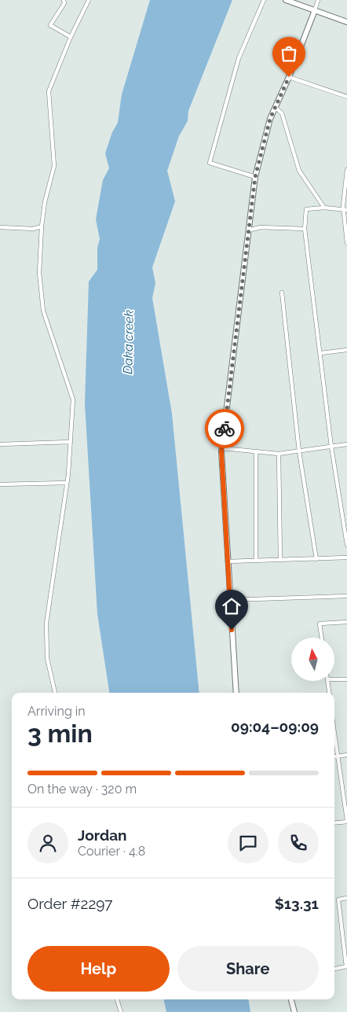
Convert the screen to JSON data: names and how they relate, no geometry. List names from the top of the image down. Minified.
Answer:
{"water":["Daka creek"],"north":"top","page":{"heading":["3 min","Arriving in","09:04–09:09"],"panel":["Jordan","Courier · 4.8","Order #2297","$13.31"],"bar":"On the way · 320 m","buttons":["Help","Share"]}}
